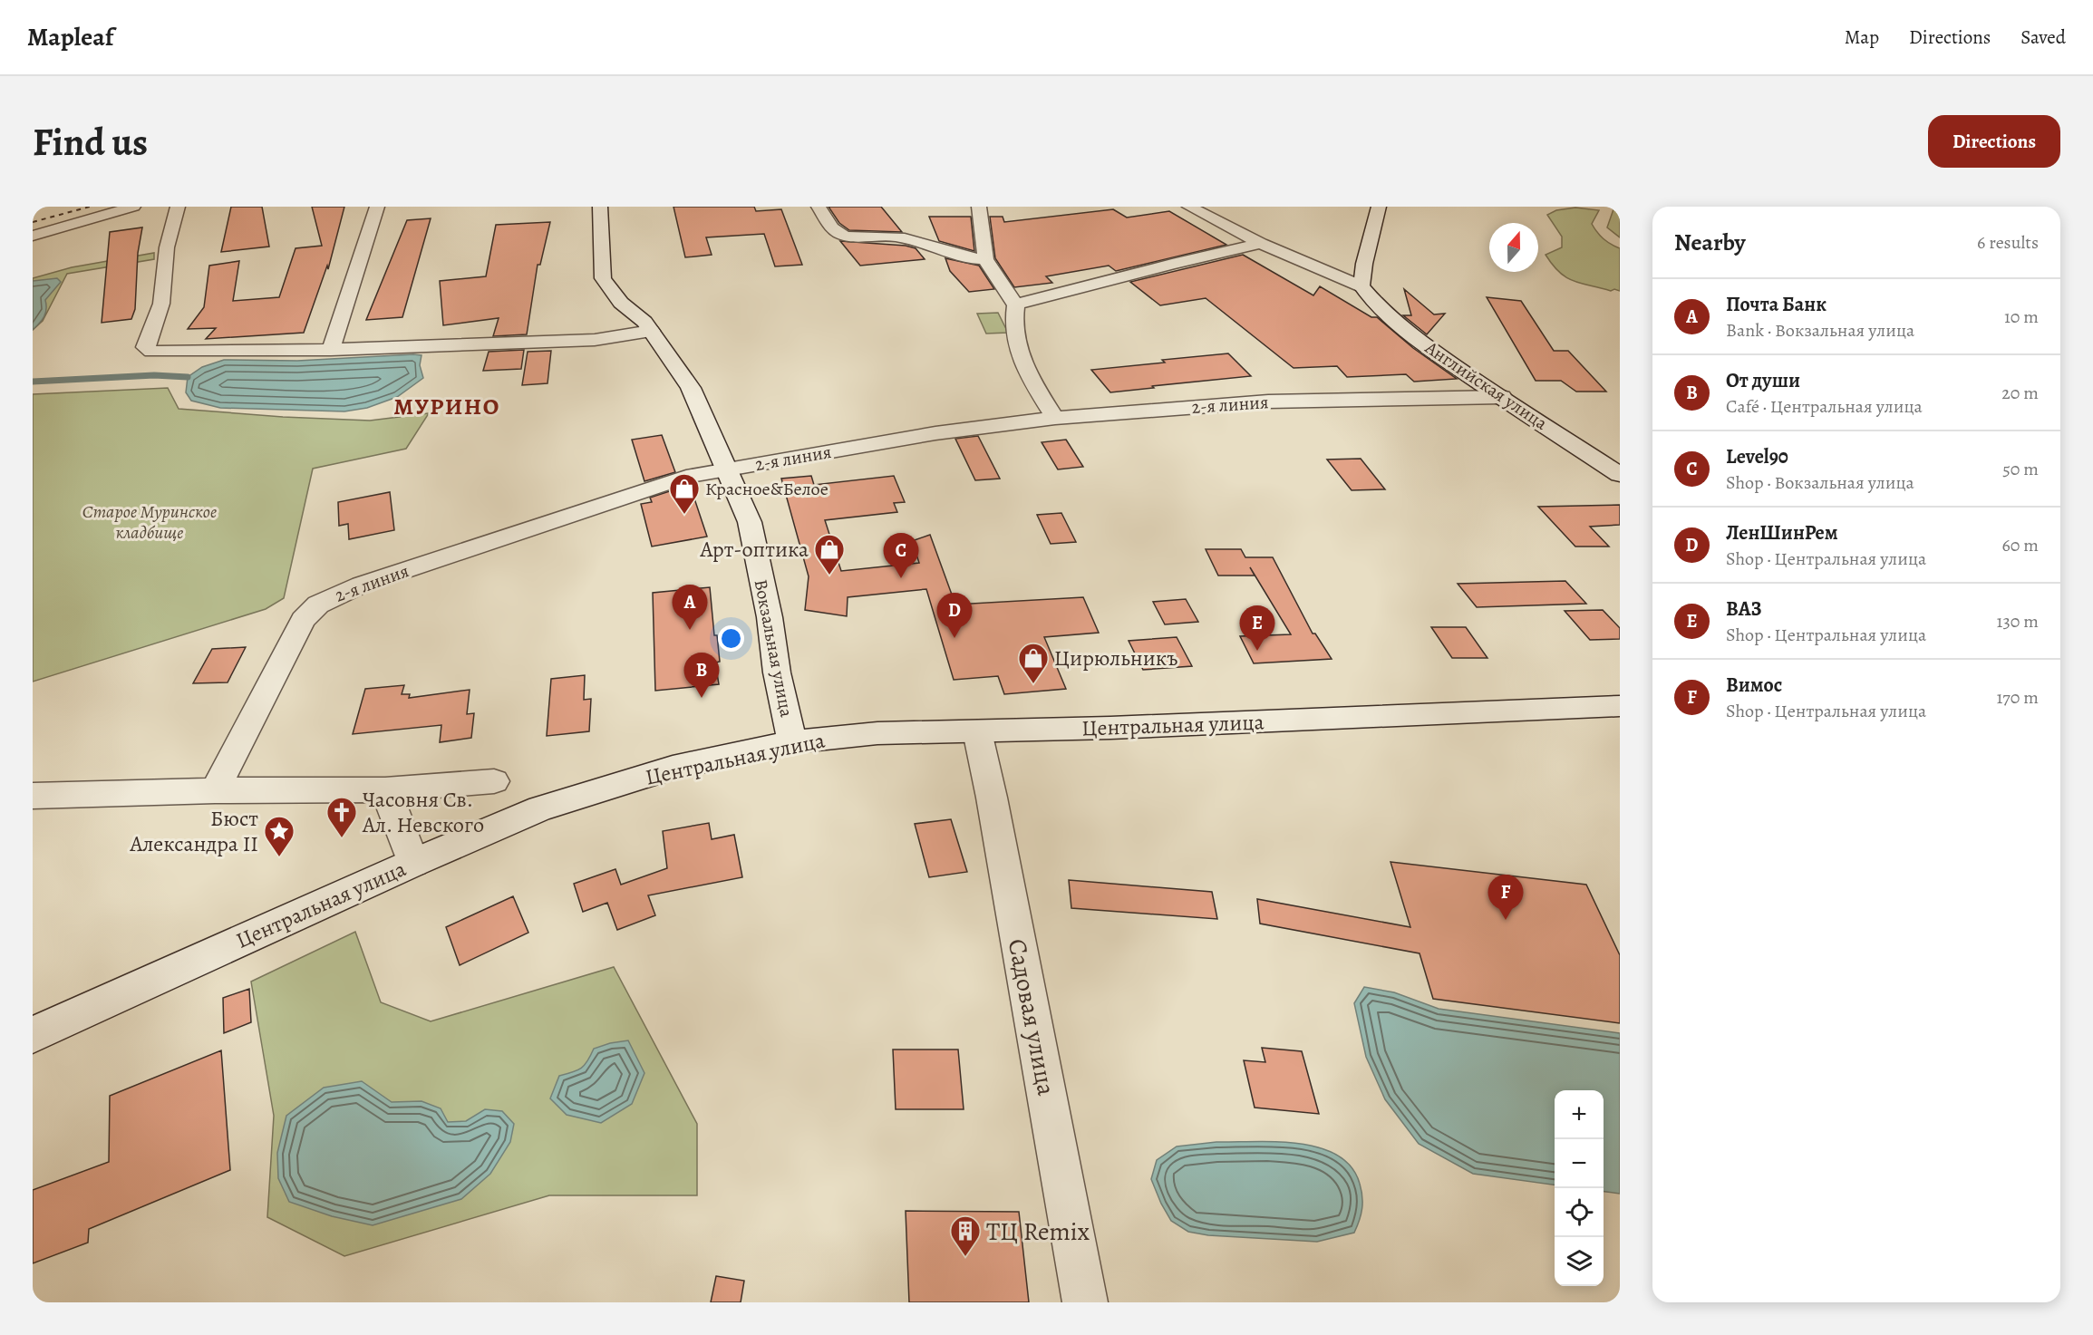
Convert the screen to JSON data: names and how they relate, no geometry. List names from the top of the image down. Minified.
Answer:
{"streets":{"street":["Английская улица","2-я линия","Вокзальная улица","Центральная улица","Садовая улица"]},"crossings":[["Английская улица","2-я линия"],["2-я линия","Вокзальная улица"],["Вокзальная улица","Центральная улица"],["Центральная улица","Садовая улица"]],"districts":["МУРИНО"],"parks":["Старое Муринское кладбище"],"places":{"shop":["Красное&Белое","Арт-оптика","Цирюльникъ"],"church":["Часовня Св. Ал. Невского"],"place":["Бюст Александра II"],"building":["ТЦ Remix"]},"north":"top","page":{"header":"Mapleaf","nav":["Map","Directions","Saved"],"buttons":"Directions","title":"Find us","heading":["Nearby","6 results"],"list":[{"mark":"A","name":"Почта Банк","note":"Bank · Вокзальная улица","value":"10 m"},{"mark":"B","name":"От души","note":"Café · Центральная улица","value":"20 m"},{"mark":"C","name":"Level90","note":"Shop · Вокзальная улица","value":"50 m"},{"mark":"D","name":"ЛенШинРем","note":"Shop · Центральная улица","value":"60 m"},{"mark":"E","name":"ВАЗ","note":"Shop · Центральная улица","value":"130 m"},{"mark":"F","name":"Вимос","note":"Shop · Центральная улица","value":"170 m"}],"pins":["C","A","D","E","B","F"],"map_buttons":["+","−"]}}
